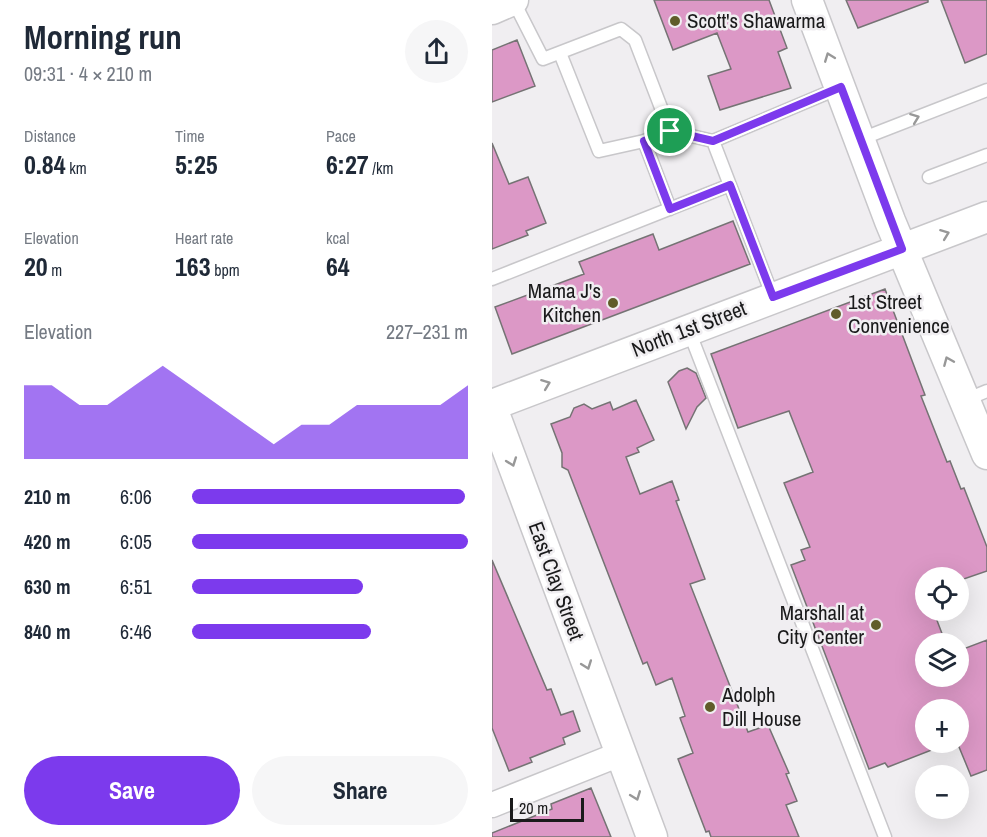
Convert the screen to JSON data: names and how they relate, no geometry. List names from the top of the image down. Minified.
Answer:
{"streets":{"street":["North 1st Street","East Clay Street"]},"crossings":[["North 1st Street","East Clay Street"]],"one_way":["North 1st Street","East Clay Street"],"places":["Scott's Shawarma","Mama J's Kitchen","1st Street Convenience","Marshall at City Center","Adolph Dill House"],"scale_bar":"20 m","page":{"heading":["Morning run","09:31 · 4 × 210 m"],"stats":[["Distance","0.84 km"],["Time","5:25"],["Pace","6:27 /km"],["Elevation","20 m"],["Heart rate","163 bpm"],["kcal","64"]],"chart":["Elevation","227–231 m"],"list":[{"name":"210 m","note":"6:06"},{"name":"420 m","note":"6:05"},{"name":"630 m","note":"6:51"},{"name":"840 m","note":"6:46"}],"map_buttons":["+","−"],"buttons":["Save","Share"],"scale":"20 m"}}
